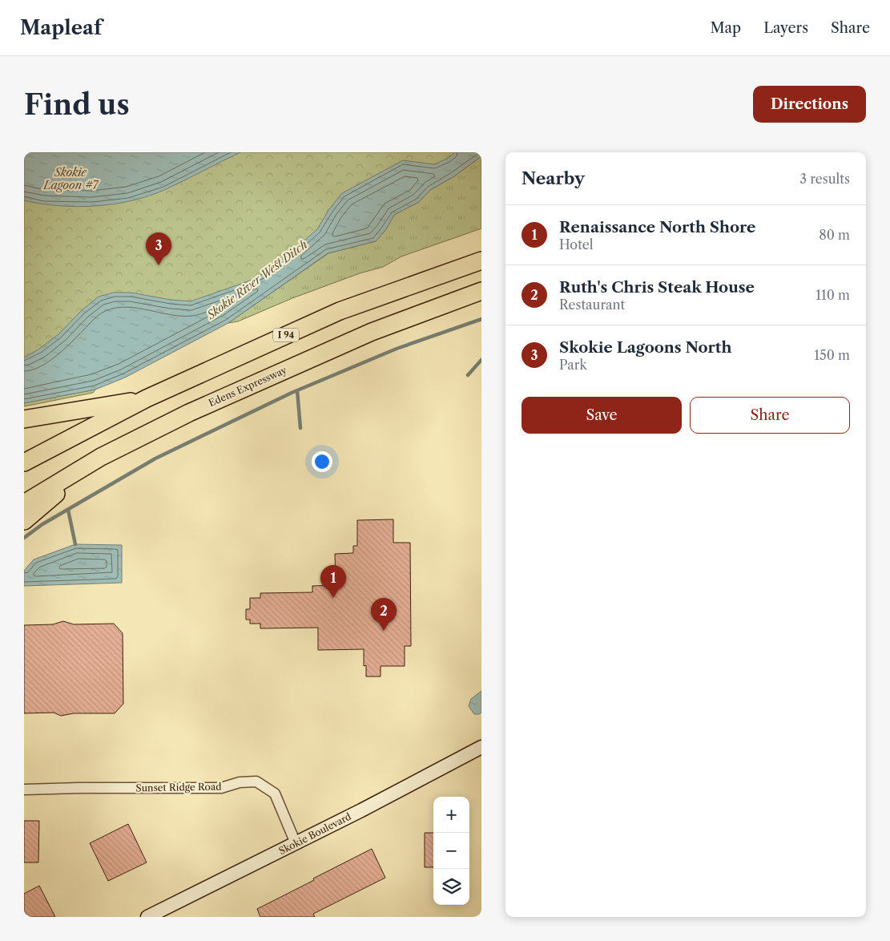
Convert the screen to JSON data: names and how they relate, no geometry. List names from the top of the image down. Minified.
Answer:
{"streets":{"highway":["I 94","Edens Expressway"],"main road":["Skokie Boulevard"],"street":["Sunset Ridge Road"]},"crossings":[["Sunset Ridge Road","Skokie Boulevard"]],"water":["Skokie Lagoon #7","Skokie River West Ditch"],"page":{"header":"Mapleaf","nav":["Map","Layers","Share"],"buttons":["Directions",["Save","Share"]],"title":"Find us","heading":["Nearby","3 results"],"list":[{"mark":"1","name":"Renaissance North Shore","note":"Hotel","value":"80 m"},{"mark":"2","name":"Ruth's Chris Steak House","note":"Restaurant","value":"110 m"},{"mark":"3","name":"Skokie Lagoons North","note":"Park","value":"150 m"}],"pins":["3","1","2"],"map_buttons":["+","−"]}}
